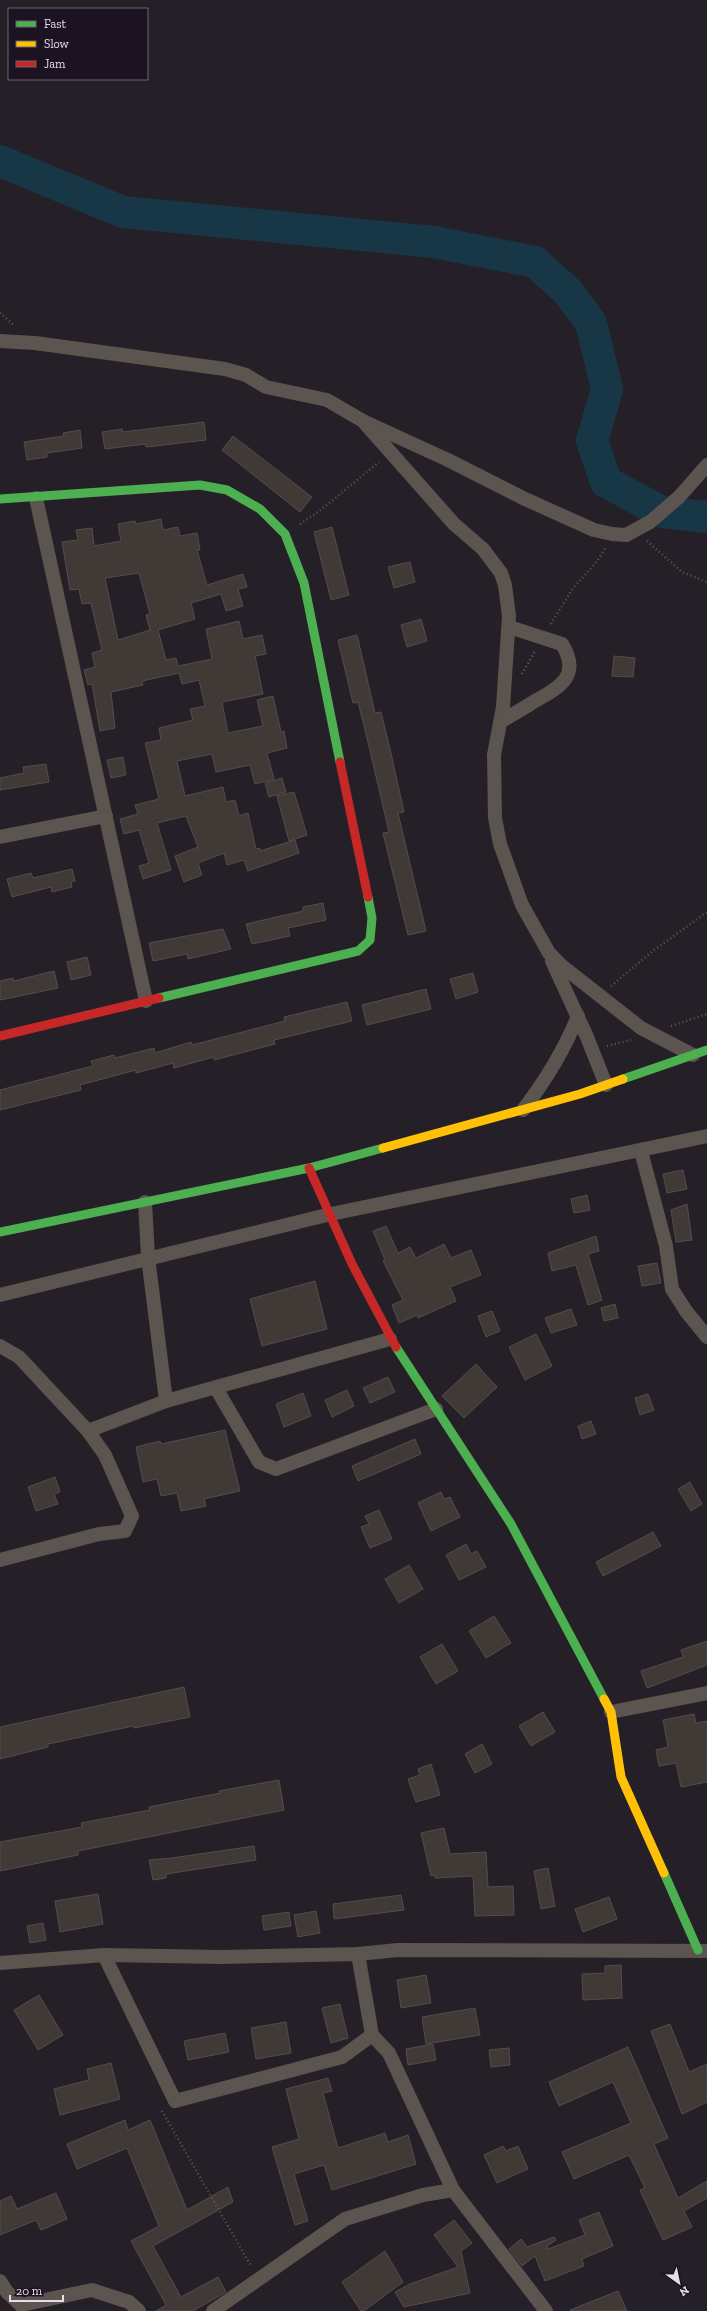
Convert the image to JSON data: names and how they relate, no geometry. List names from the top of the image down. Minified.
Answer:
{"legend":["Fast","Slow","Jam"],"scale_bar":"20 m","north":"bottom right"}
